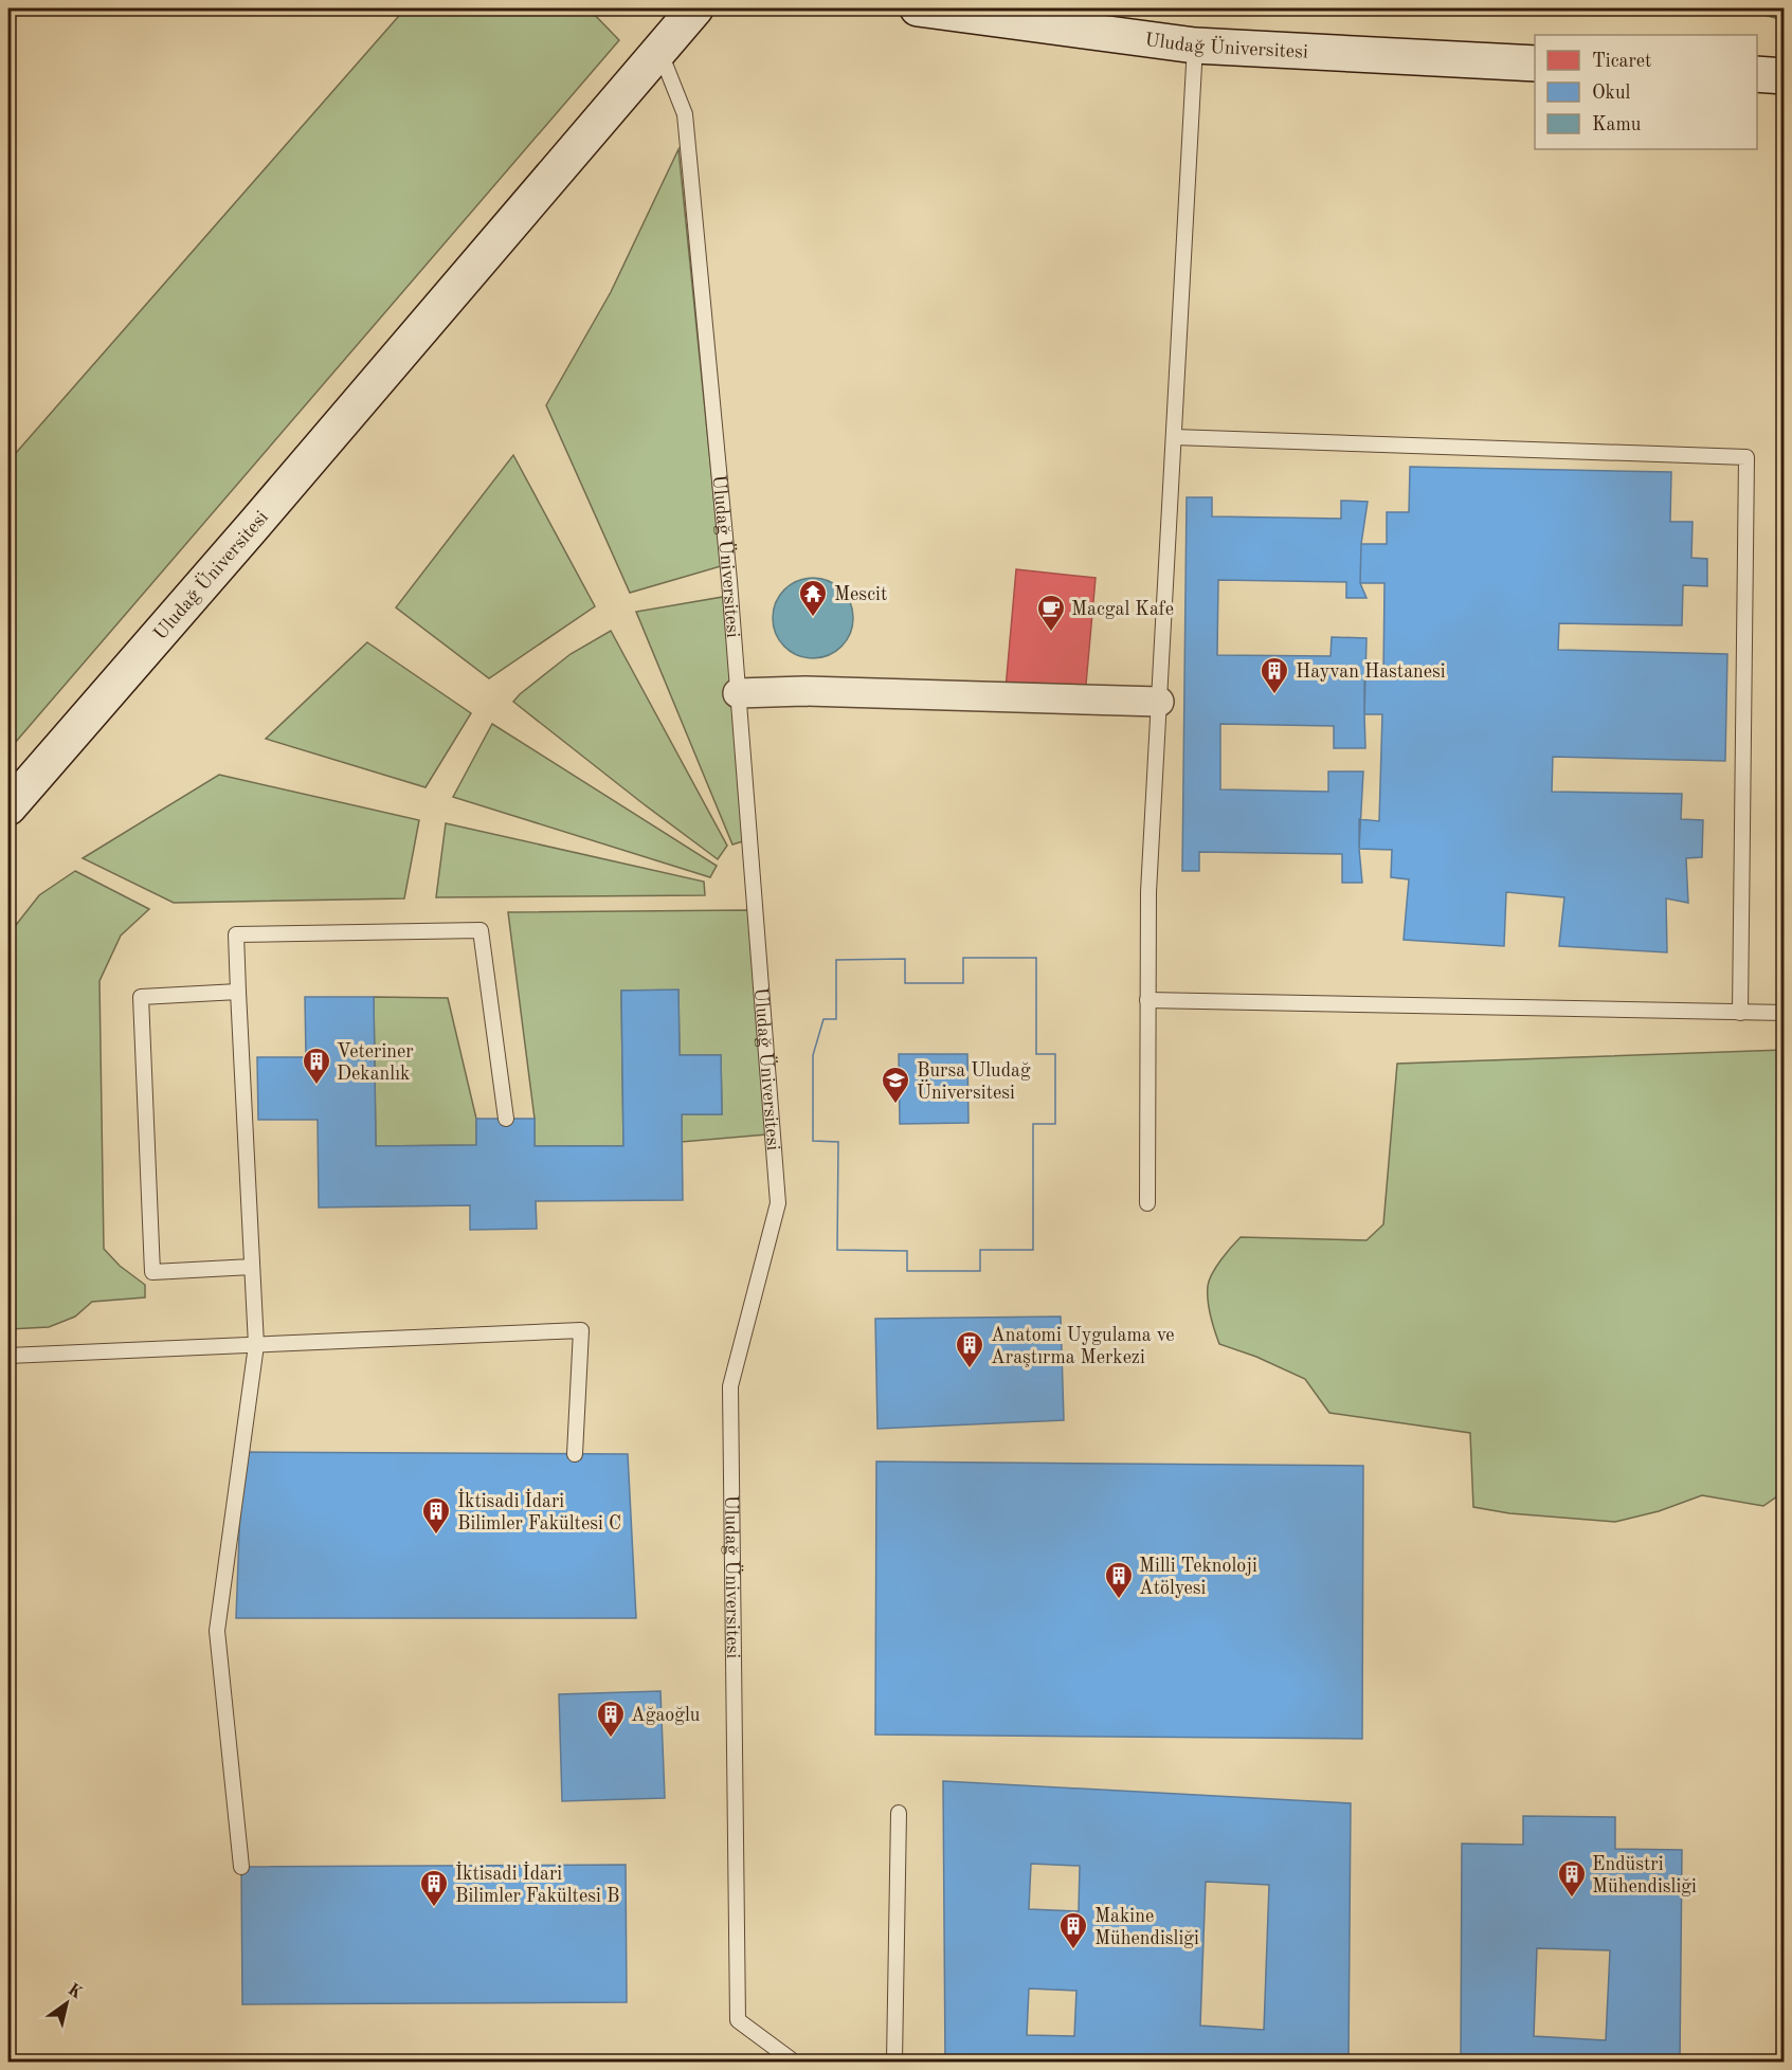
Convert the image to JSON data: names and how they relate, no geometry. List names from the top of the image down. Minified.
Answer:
{"streets":{"street":["Uludağ Üniversitesi"]},"places":{"temple":["Mescit"],"cafe":["Macgal Kafe"],"building":["Hayvan Hastanesi","Veteriner Dekanlık","Anatomi Uygulama ve Araştırma Merkezi","İktisadi İdari Bilimler Fakültesi C","Milli Teknoloji Atölyesi","Ağaoğlu","Endüstri Mühendisliği","İktisadi İdari Bilimler Fakültesi B","Makine Mühendisliği"],"school or university":["Bursa Uludağ Üniversitesi"]},"legend":["Ticaret","Okul","Kamu"],"north":"top right"}
